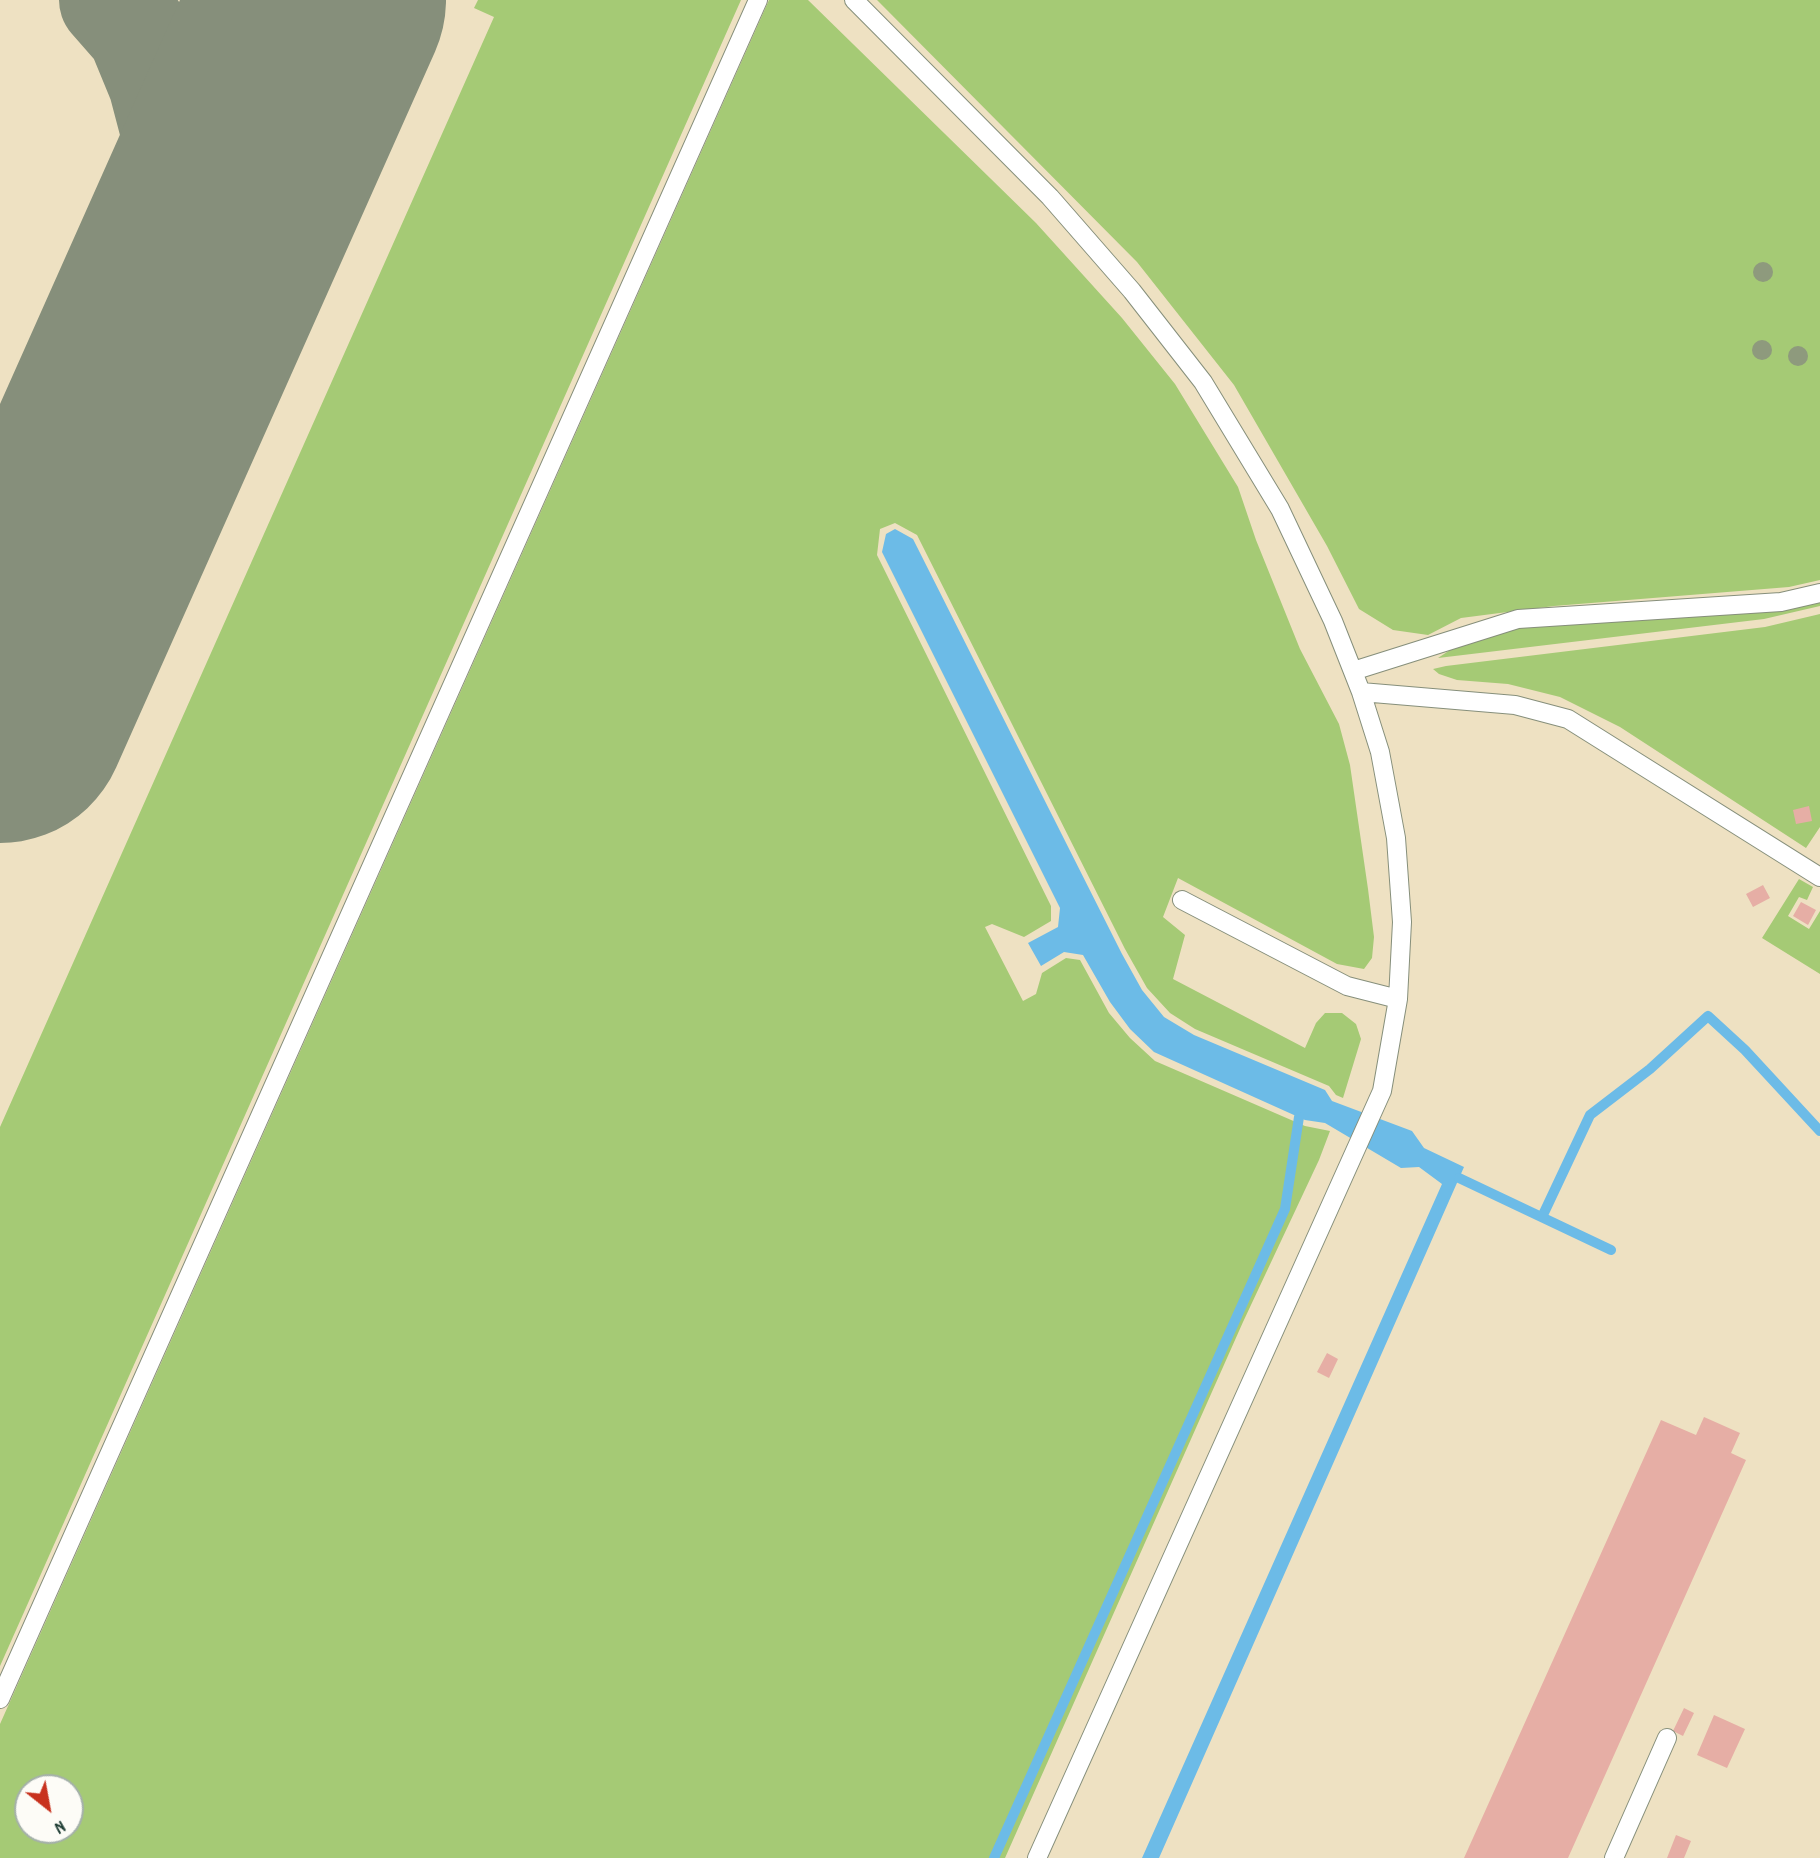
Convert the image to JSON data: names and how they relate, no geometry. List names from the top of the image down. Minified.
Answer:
{"north":"bottom right"}
